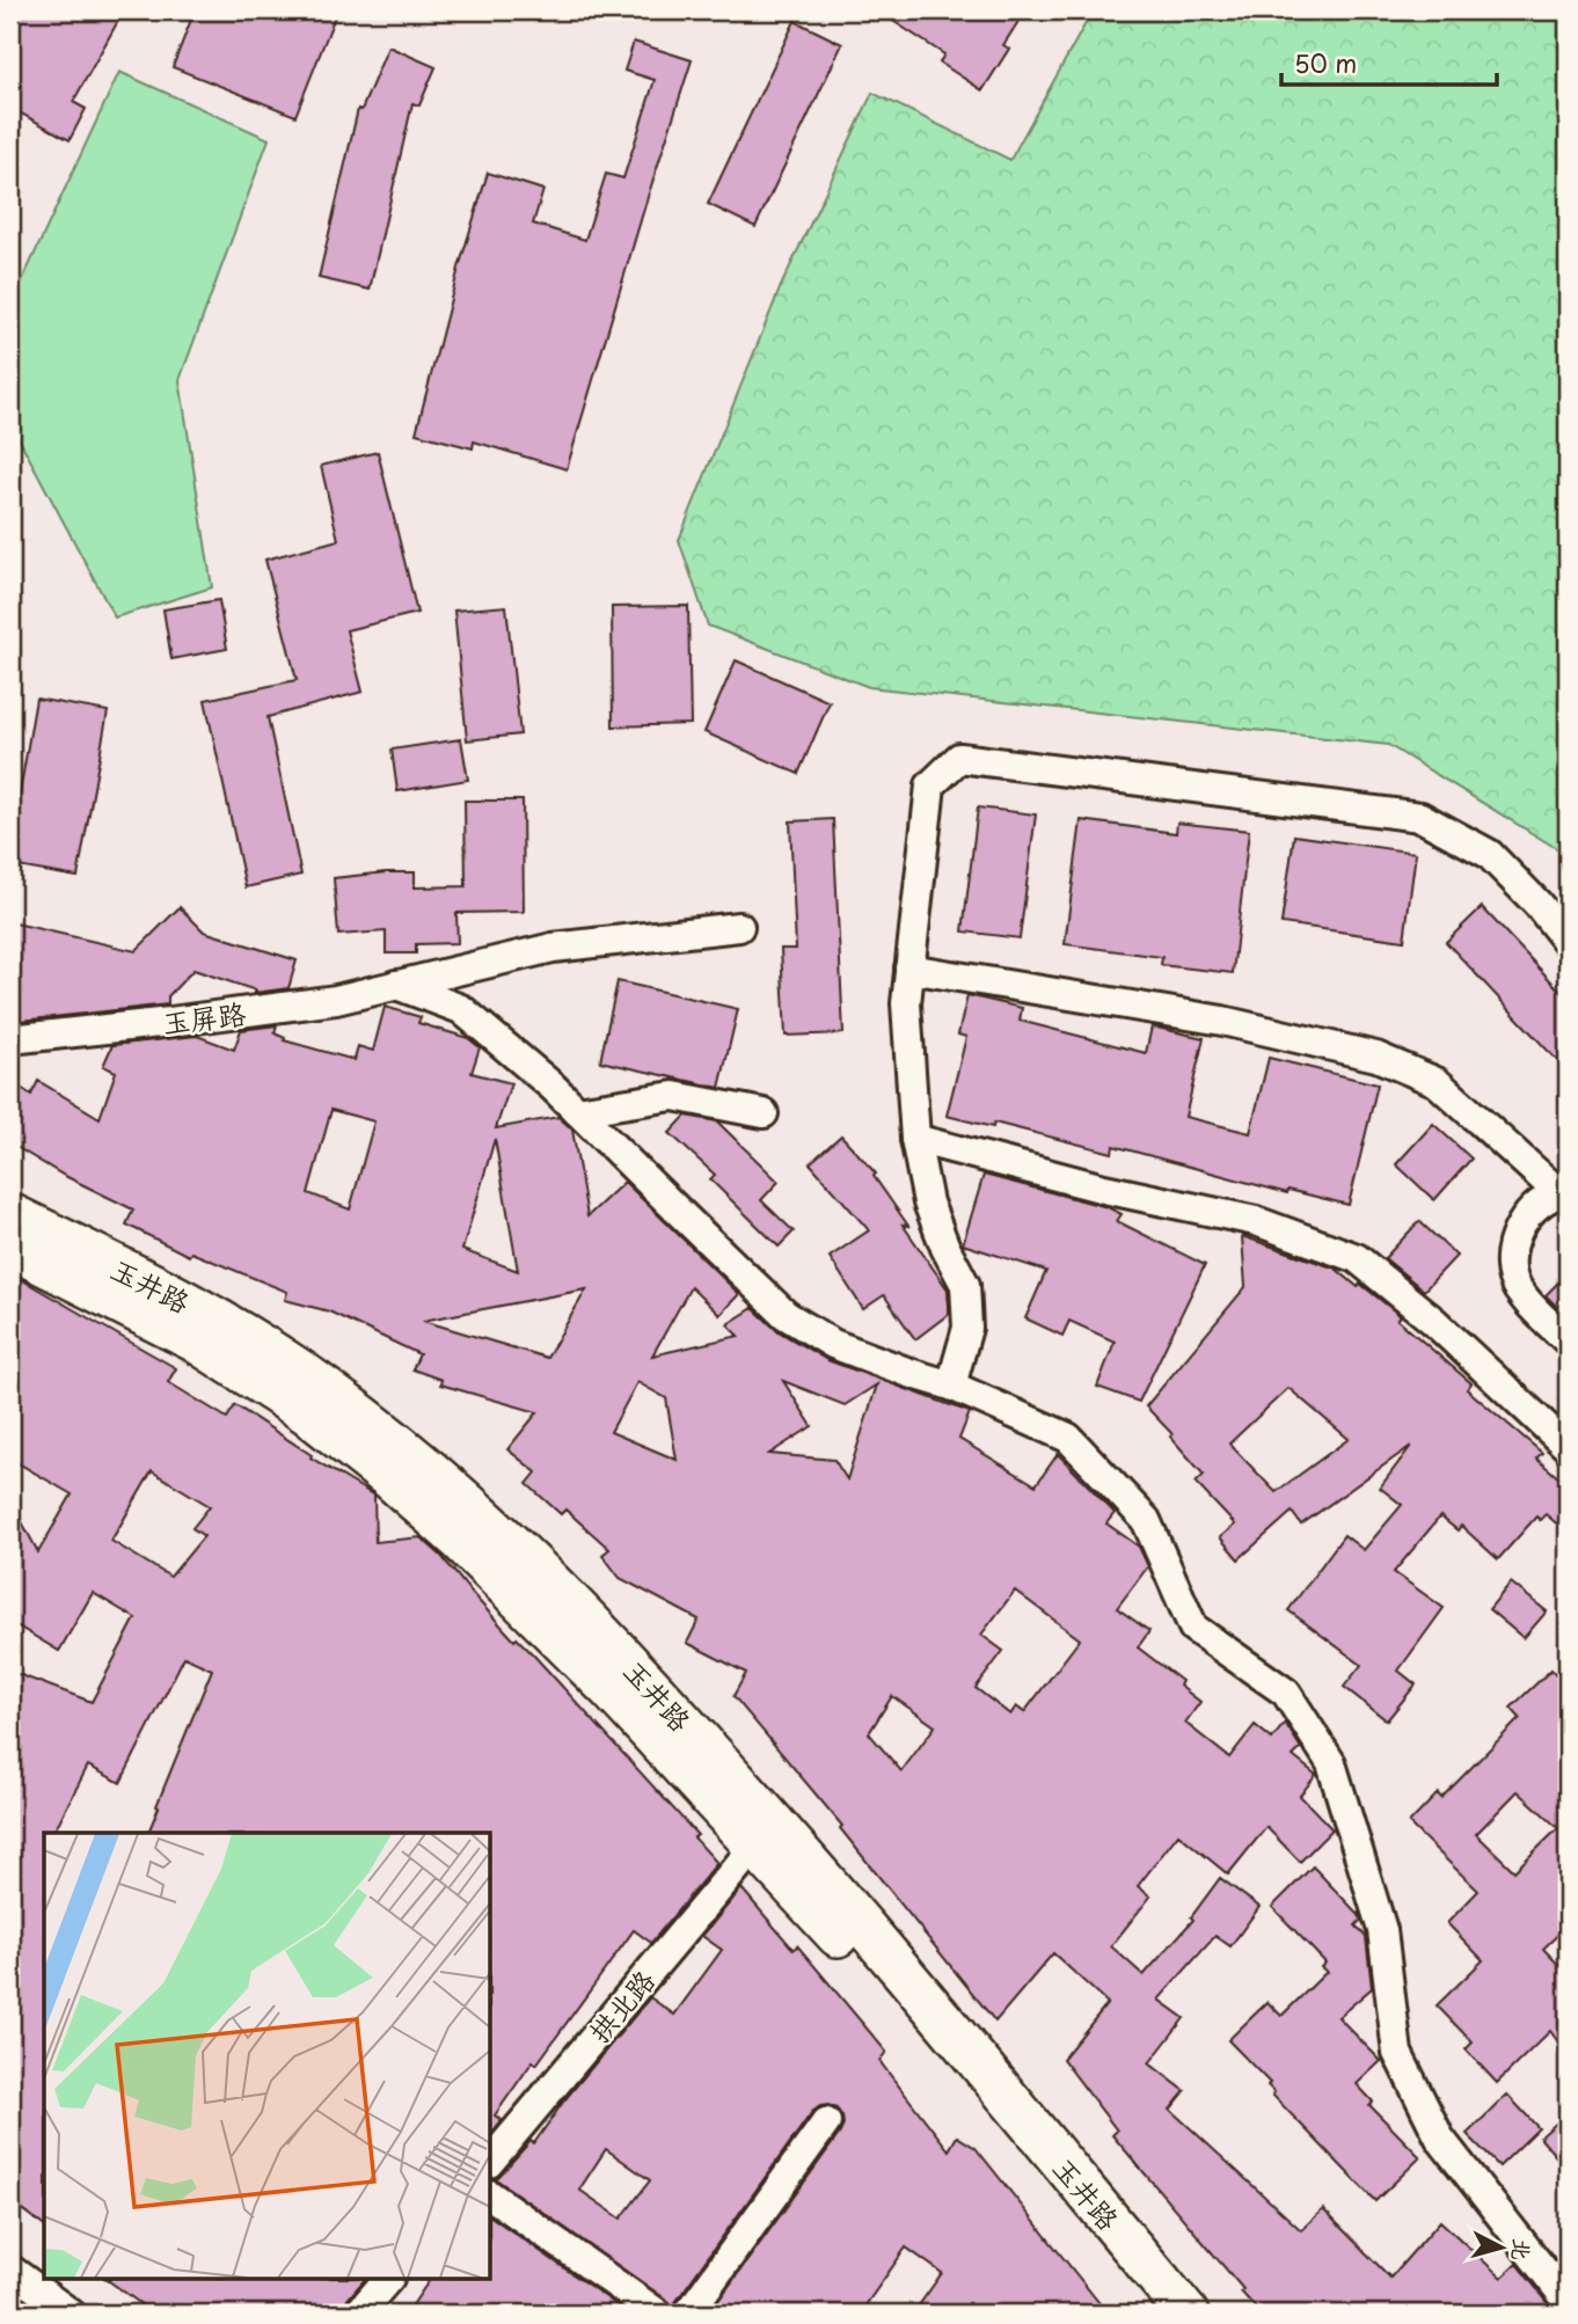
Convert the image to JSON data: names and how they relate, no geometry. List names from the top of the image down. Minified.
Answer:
{"streets":{"street":["玉屏路","玉井路","拱北路"]},"crossings":[["玉井路","拱北路"]],"scale_bar":"50 m","north":"right"}
